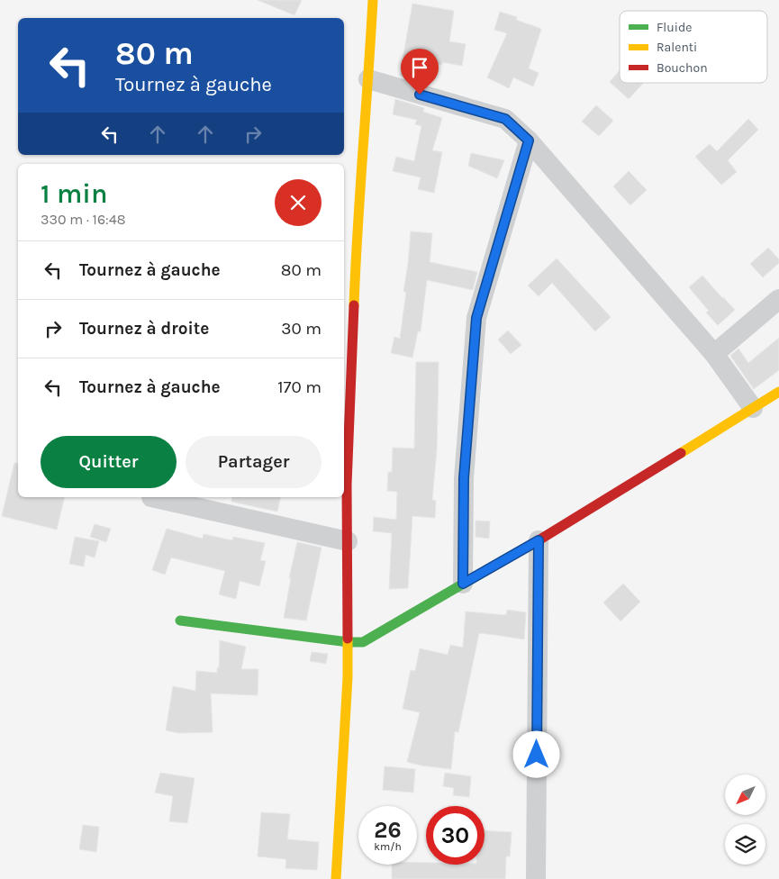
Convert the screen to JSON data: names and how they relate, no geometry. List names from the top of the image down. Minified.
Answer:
{"legend":["Fluide","Ralenti","Bouchon"],"north":"bottom left","page":{"turn":["80 m","Tournez à gauche"],"heading":["1 min","330 m · 16:48"],"list":[{"name":"Tournez à gauche","value":"80 m"},{"name":"Tournez à droite","value":"30 m"},{"name":"Tournez à gauche","value":"170 m"}],"buttons":["Quitter","Partager"],"speed":"26 km/h","limit":"30"}}
